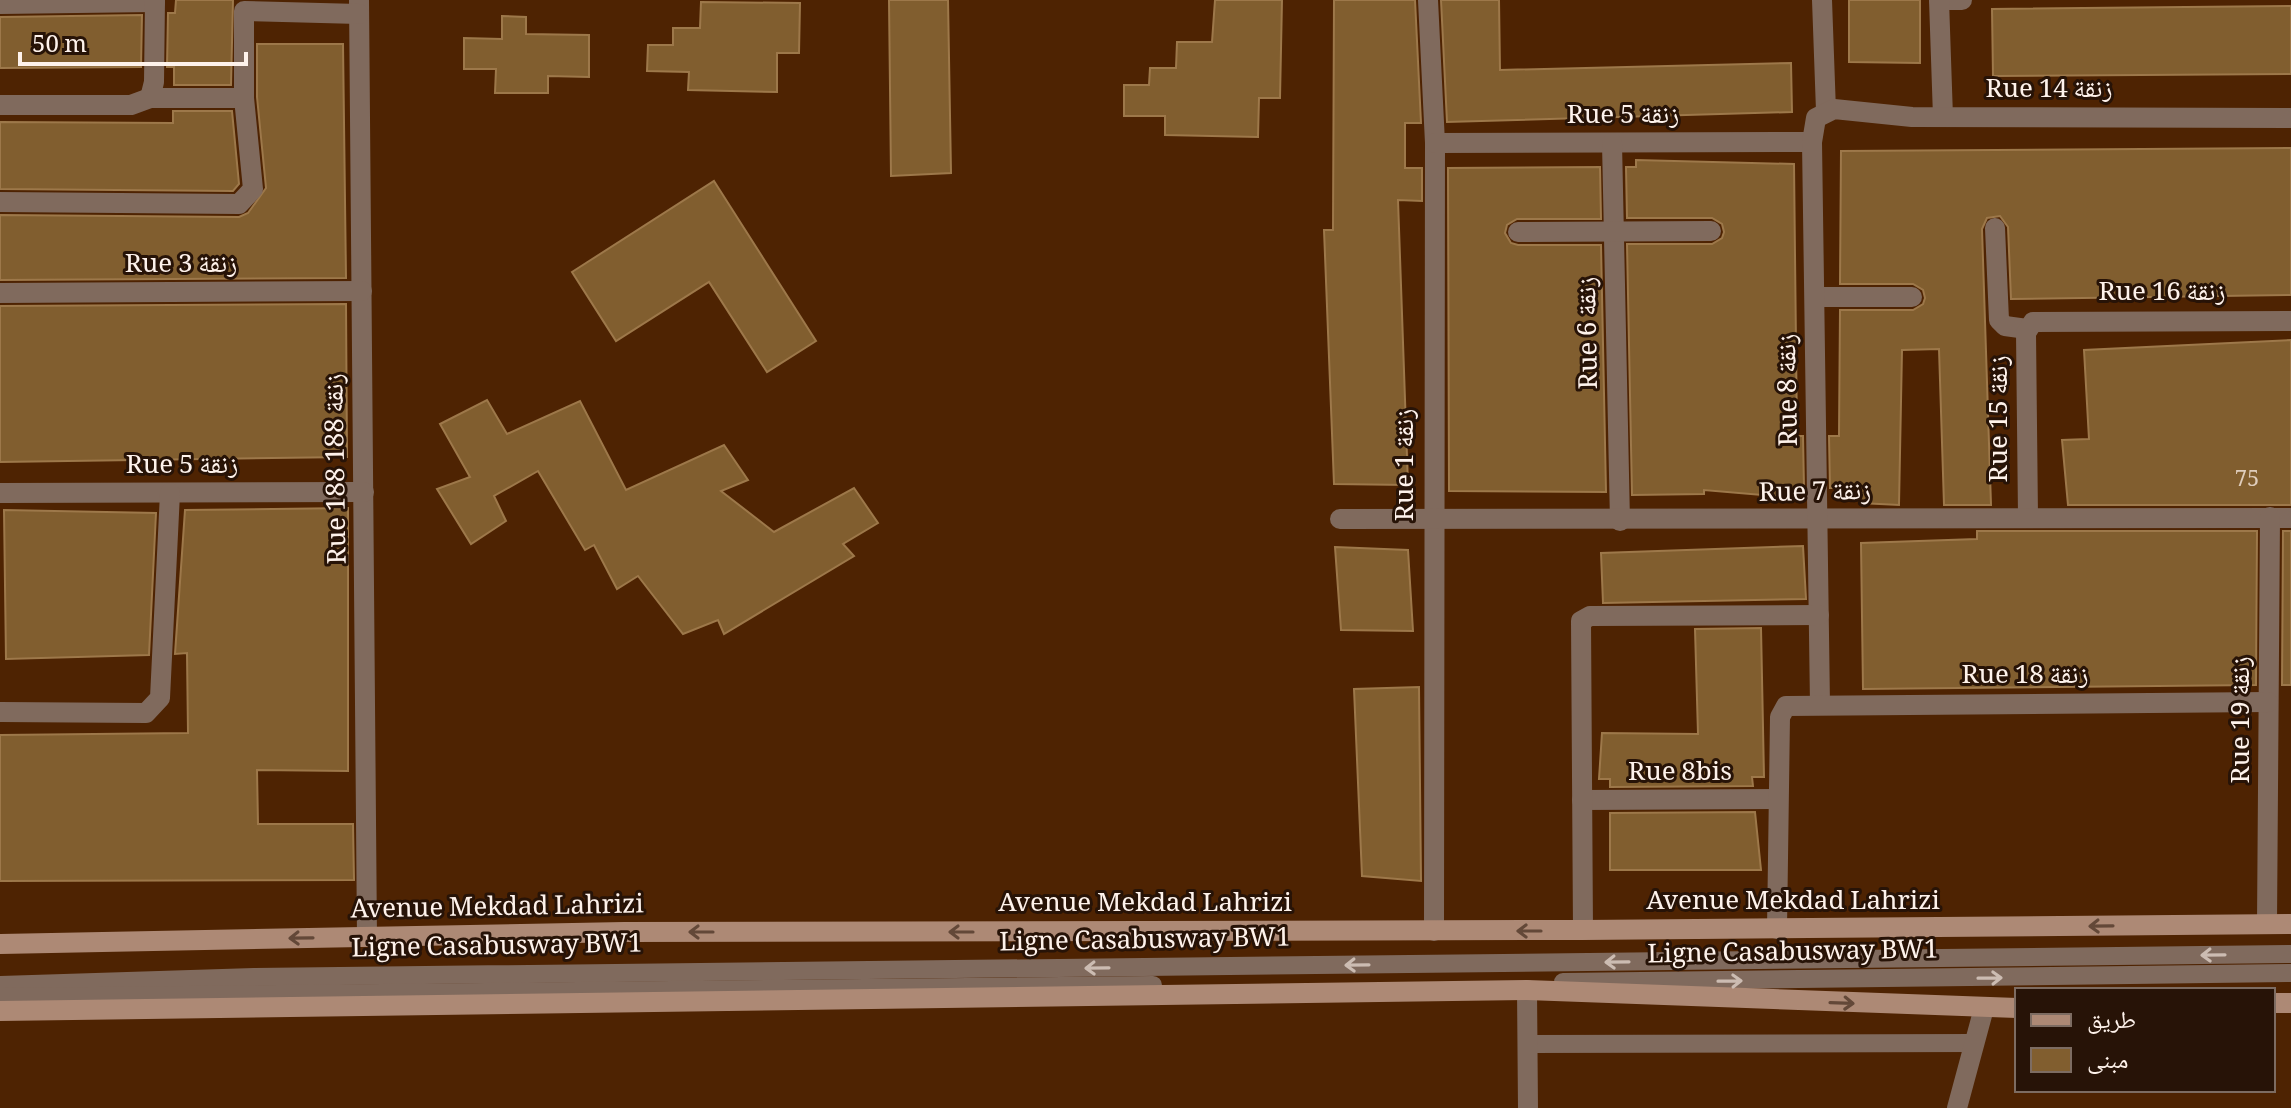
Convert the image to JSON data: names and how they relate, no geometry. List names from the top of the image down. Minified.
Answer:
{"streets":{"main road":["Avenue Mekdad Lahrizi"],"street":["Rue 14 زنقة","Rue 5 زنقة","Rue 3 زنقة","Rue 16 زنقة","Rue 6 زنقة","Rue 8 زنقة","Rue 15 زنقة","Rue 1 زنقة","Rue 188 زنقة 188","Rue 7 زنقة","Rue 18 زنقة","Rue 19 زنقة","Rue 8bis"],"lane":["Ligne Casabusway BW1"]},"crossings":[["Rue 14 زنقة","Rue 5 زنقة"],["Rue 14 زنقة","Rue 8 زنقة"],["Rue 5 زنقة","Rue 6 زنقة"],["Rue 5 زنقة","Rue 8 زنقة"],["Rue 5 زنقة","Rue 1 زنقة"],["Rue 5 زنقة","Rue 188 زنقة 188"],["Rue 3 زنقة","Rue 188 زنقة 188"],["Rue 16 زنقة","Rue 15 زنقة"],["Rue 6 زنقة","Rue 7 زنقة"],["Rue 8 زنقة","Rue 7 زنقة"],["Rue 8 زنقة","Rue 18 زنقة"],["Rue 15 زنقة","Rue 7 زنقة"],["Rue 1 زنقة","Rue 7 زنقة"],["Rue 1 زنقة","Avenue Mekdad Lahrizi"],["Rue 188 زنقة 188","Avenue Mekdad Lahrizi"],["Rue 7 زنقة","Rue 19 زنقة"],["Rue 18 زنقة","Rue 19 زنقة"],["Rue 18 زنقة","Rue 8bis"],["Rue 19 زنقة","Avenue Mekdad Lahrizi"]],"house_numbers":["75"],"legend":["طريق","مبنى"],"scale_bar":"50 m"}
